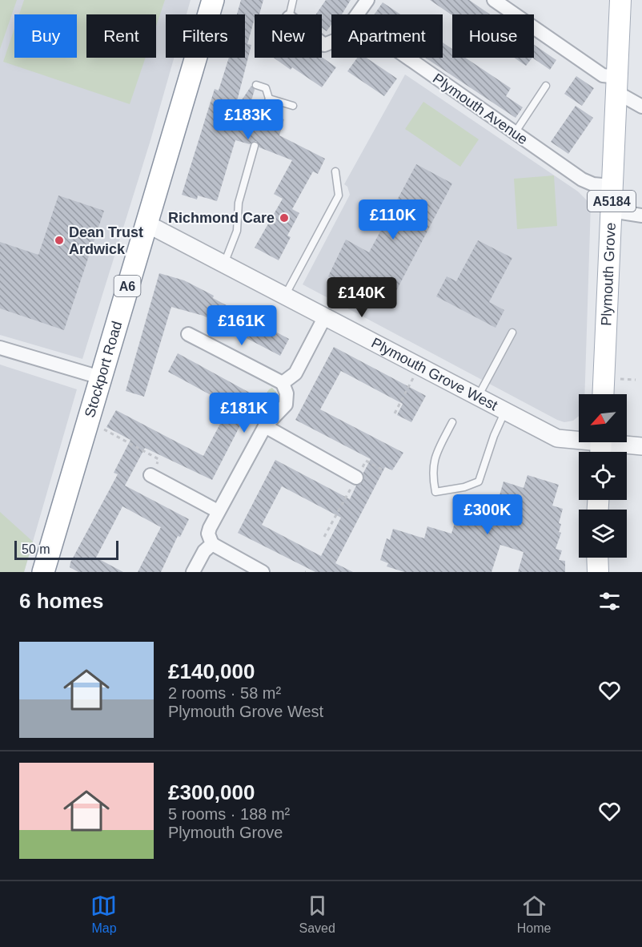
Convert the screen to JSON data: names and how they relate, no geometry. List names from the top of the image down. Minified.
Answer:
{"streets":{"highway":["A6","Stockport Road"],"main road":["A5184","Plymouth Grove"],"street":["Plymouth Avenue","Plymouth Grove West"]},"crossings":[["Plymouth Avenue","Plymouth Grove"],["Stockport Road","Plymouth Grove West"]],"places":["Richmond Care","Dean Trust Ardwick"],"scale_bar":"50 m","north":"bottom left","page":{"chip":["Buy","Rent","Filters","New","Apartment","House"],"price":["£183K","£110K","£140K","£161K","£181K","£300K"],"scale":"50 m","heading":"6 homes","list":[{"name":"£140,000","note":"2 rooms · 58 m² · Plymouth Grove West"},{"name":"£300,000","note":"5 rooms · 188 m² · Plymouth Grove"}],"tabs":["Map","Saved","Home"]}}
